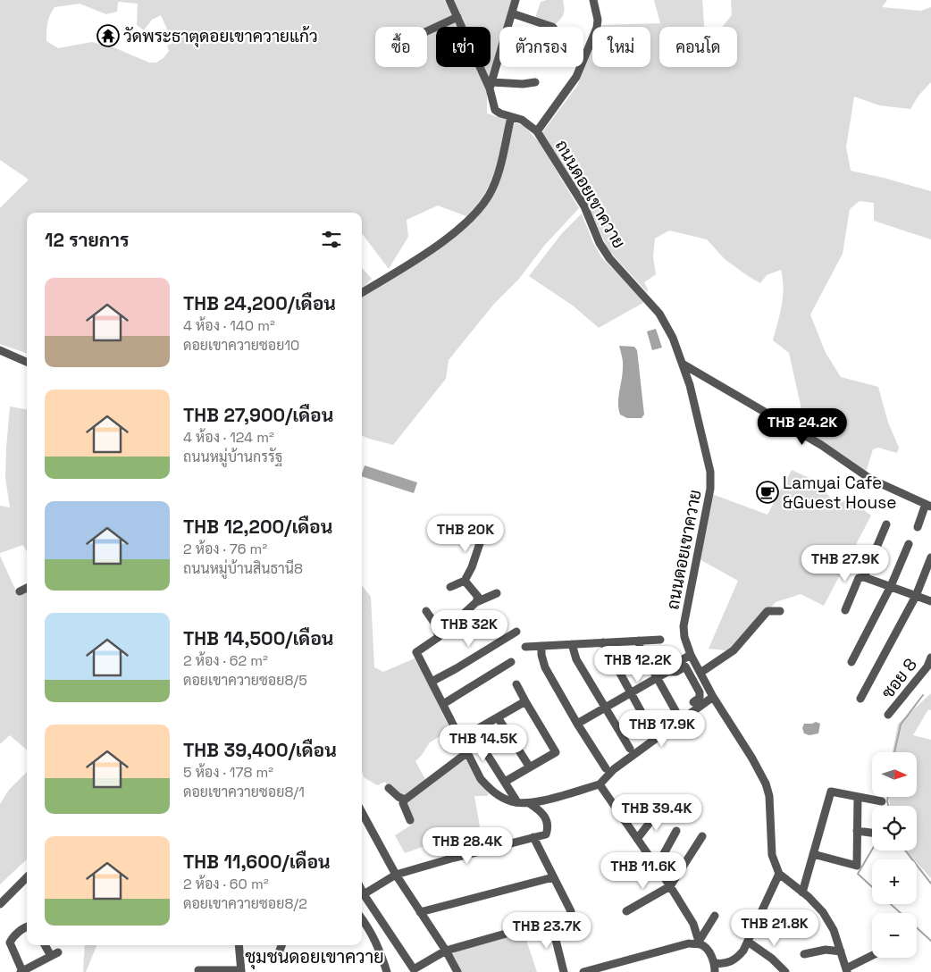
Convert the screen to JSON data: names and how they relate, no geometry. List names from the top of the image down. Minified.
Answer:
{"streets":{"street":["ถนนดอยเขาควาย","ซอย 8"]},"districts":["ชุมชนดอยเขาควาย"],"places":{"temple":["วัดพระธาตุดอยเขาควายแก้ว"],"cafe":["Lamyai Cafe &Guest House"]},"north":"right","page":{"chip":["ซื้อ","เช่า","ตัวกรอง","ใหม่","คอนโด"],"heading":"12 รายการ","list":[{"name":"THB 24,200/เดือน","note":"4 ห้อง · 140 m² · ดอยเขาควายซอย10"},{"name":"THB 27,900/เดือน","note":"4 ห้อง · 124 m² · ถนนหมู่บ้านกรรัฐ"},{"name":"THB 12,200/เดือน","note":"2 ห้อง · 76 m² · ถนนหมู่บ้านสินธานี8"},{"name":"THB 14,500/เดือน","note":"2 ห้อง · 62 m² · ดอยเขาควายซอย8/5"},{"name":"THB 39,400/เดือน","note":"5 ห้อง · 178 m² · ดอยเขาควายซอย8/1"},{"name":"THB 11,600/เดือน","note":"2 ห้อง · 60 m² · ดอยเขาควายซอย8/2"}],"price":["THB 24.2K","THB 20K","THB 27.9K","THB 32K","THB 12.2K","THB 17.9K","THB 14.5K","THB 39.4K","THB 28.4K","THB 11.6K","THB 21.8K","THB 23.7K"],"map_buttons":["+","−"]}}
